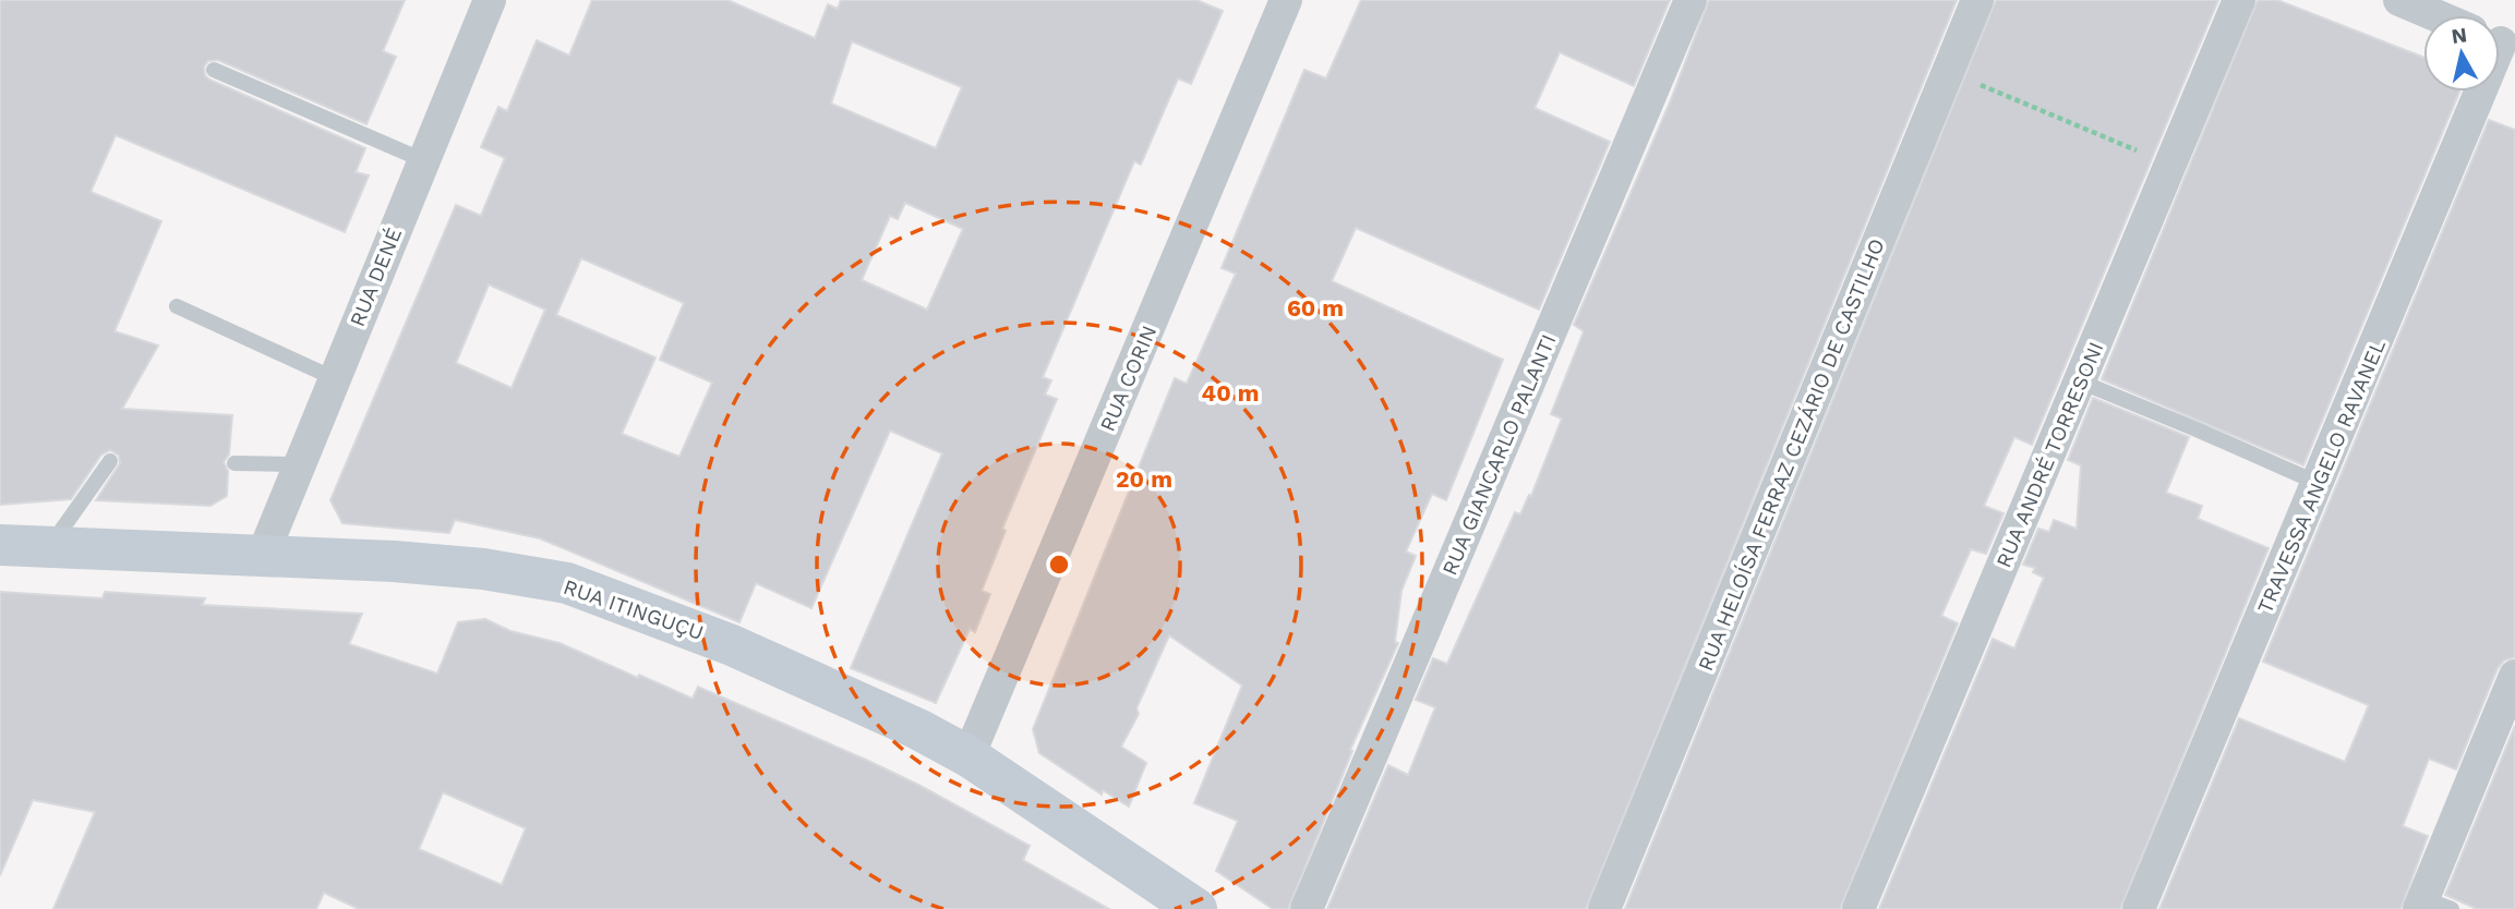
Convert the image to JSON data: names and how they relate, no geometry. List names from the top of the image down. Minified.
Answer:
{"streets":{"main road":["RUA ITINGUÇU"],"street":["RUA DENÉ","RUA CORIN","RUA GIANCARLO PALANTI","RUA HELOÍSA FERRAZ CEZÁRIO DE CASTILHO","RUA ANDRÉ TORRESONI","TRAVESSA ANGELO RAVANEL"]},"crossings":[["RUA DENÉ","RUA ITINGUÇU"],["RUA CORIN","RUA ITINGUÇU"]],"north":"top","rings":["60 m","40 m","20 m"]}
